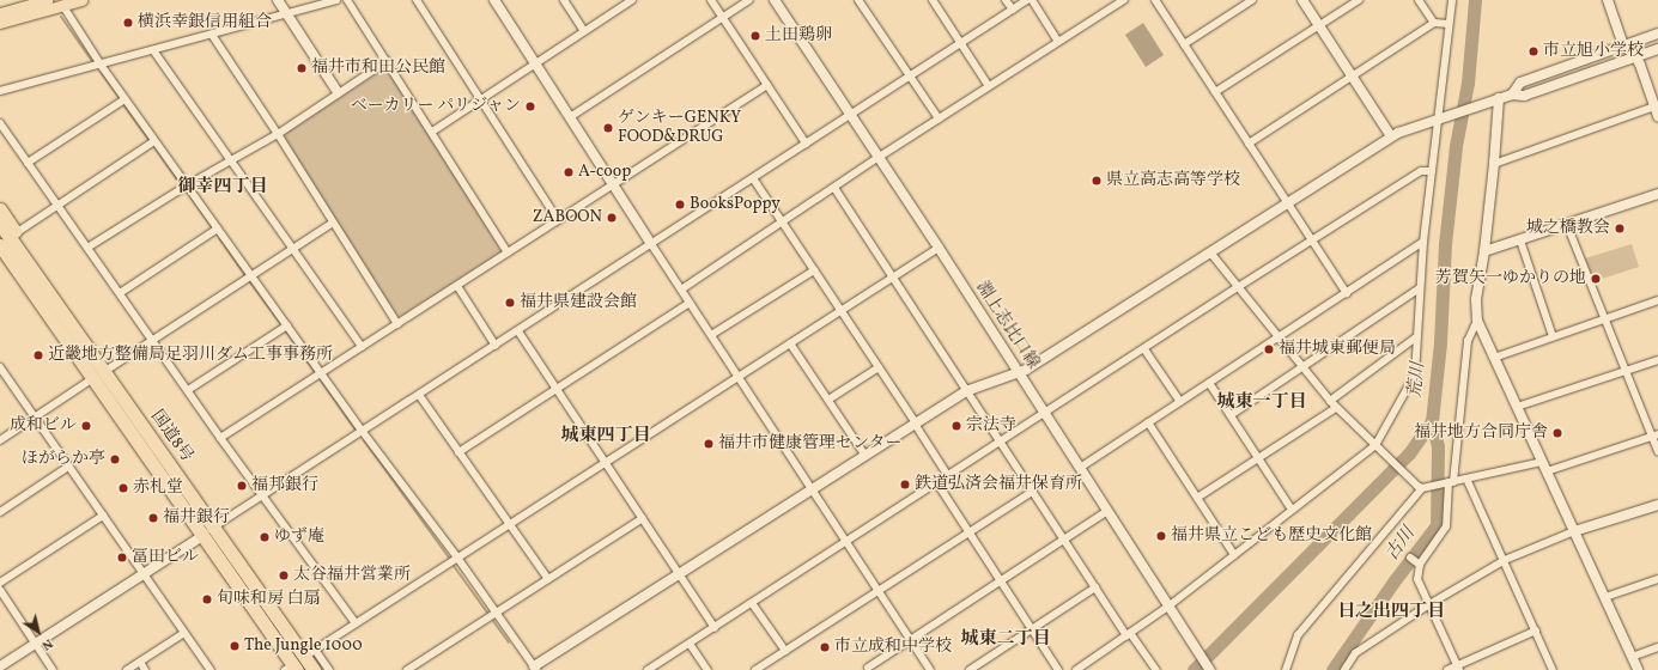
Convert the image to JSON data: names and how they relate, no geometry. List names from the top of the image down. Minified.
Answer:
{"streets":{"highway":["国道8号"],"street":["淵上志比口線"]},"districts":["御幸四丁目","城東一丁目","城東四丁目","日之出四丁目","城東二丁目"],"water":["荒川","古川"],"places":["横浜幸銀信用組合","土田鶏卵","市立旭小学校","福井市和田公民館","ベーカリー パリジャン","ゲンキーGENKY FOOD&DRUG","A-coop","県立高志高等学校","BooksPoppy","ZABOON","城之橋教会","芳賀矢一ゆかりの地","福井県建設会館","福井城東郵便局","近畿地方整備局足羽川ダム工事事務所","成和ビル","宗法寺","福井地方合同庁舎","福井市健康管理センター","ほがらか亭","鉄道弘済会福井保育所","福邦銀行","赤札堂","福井銀行","福井県立こども歴史文化館","ゆず庵","冨田ビル","太谷福井営業所","旬味和房 白扇","The Jungle 1000","市立成和中学校"],"north":"bottom right"}
